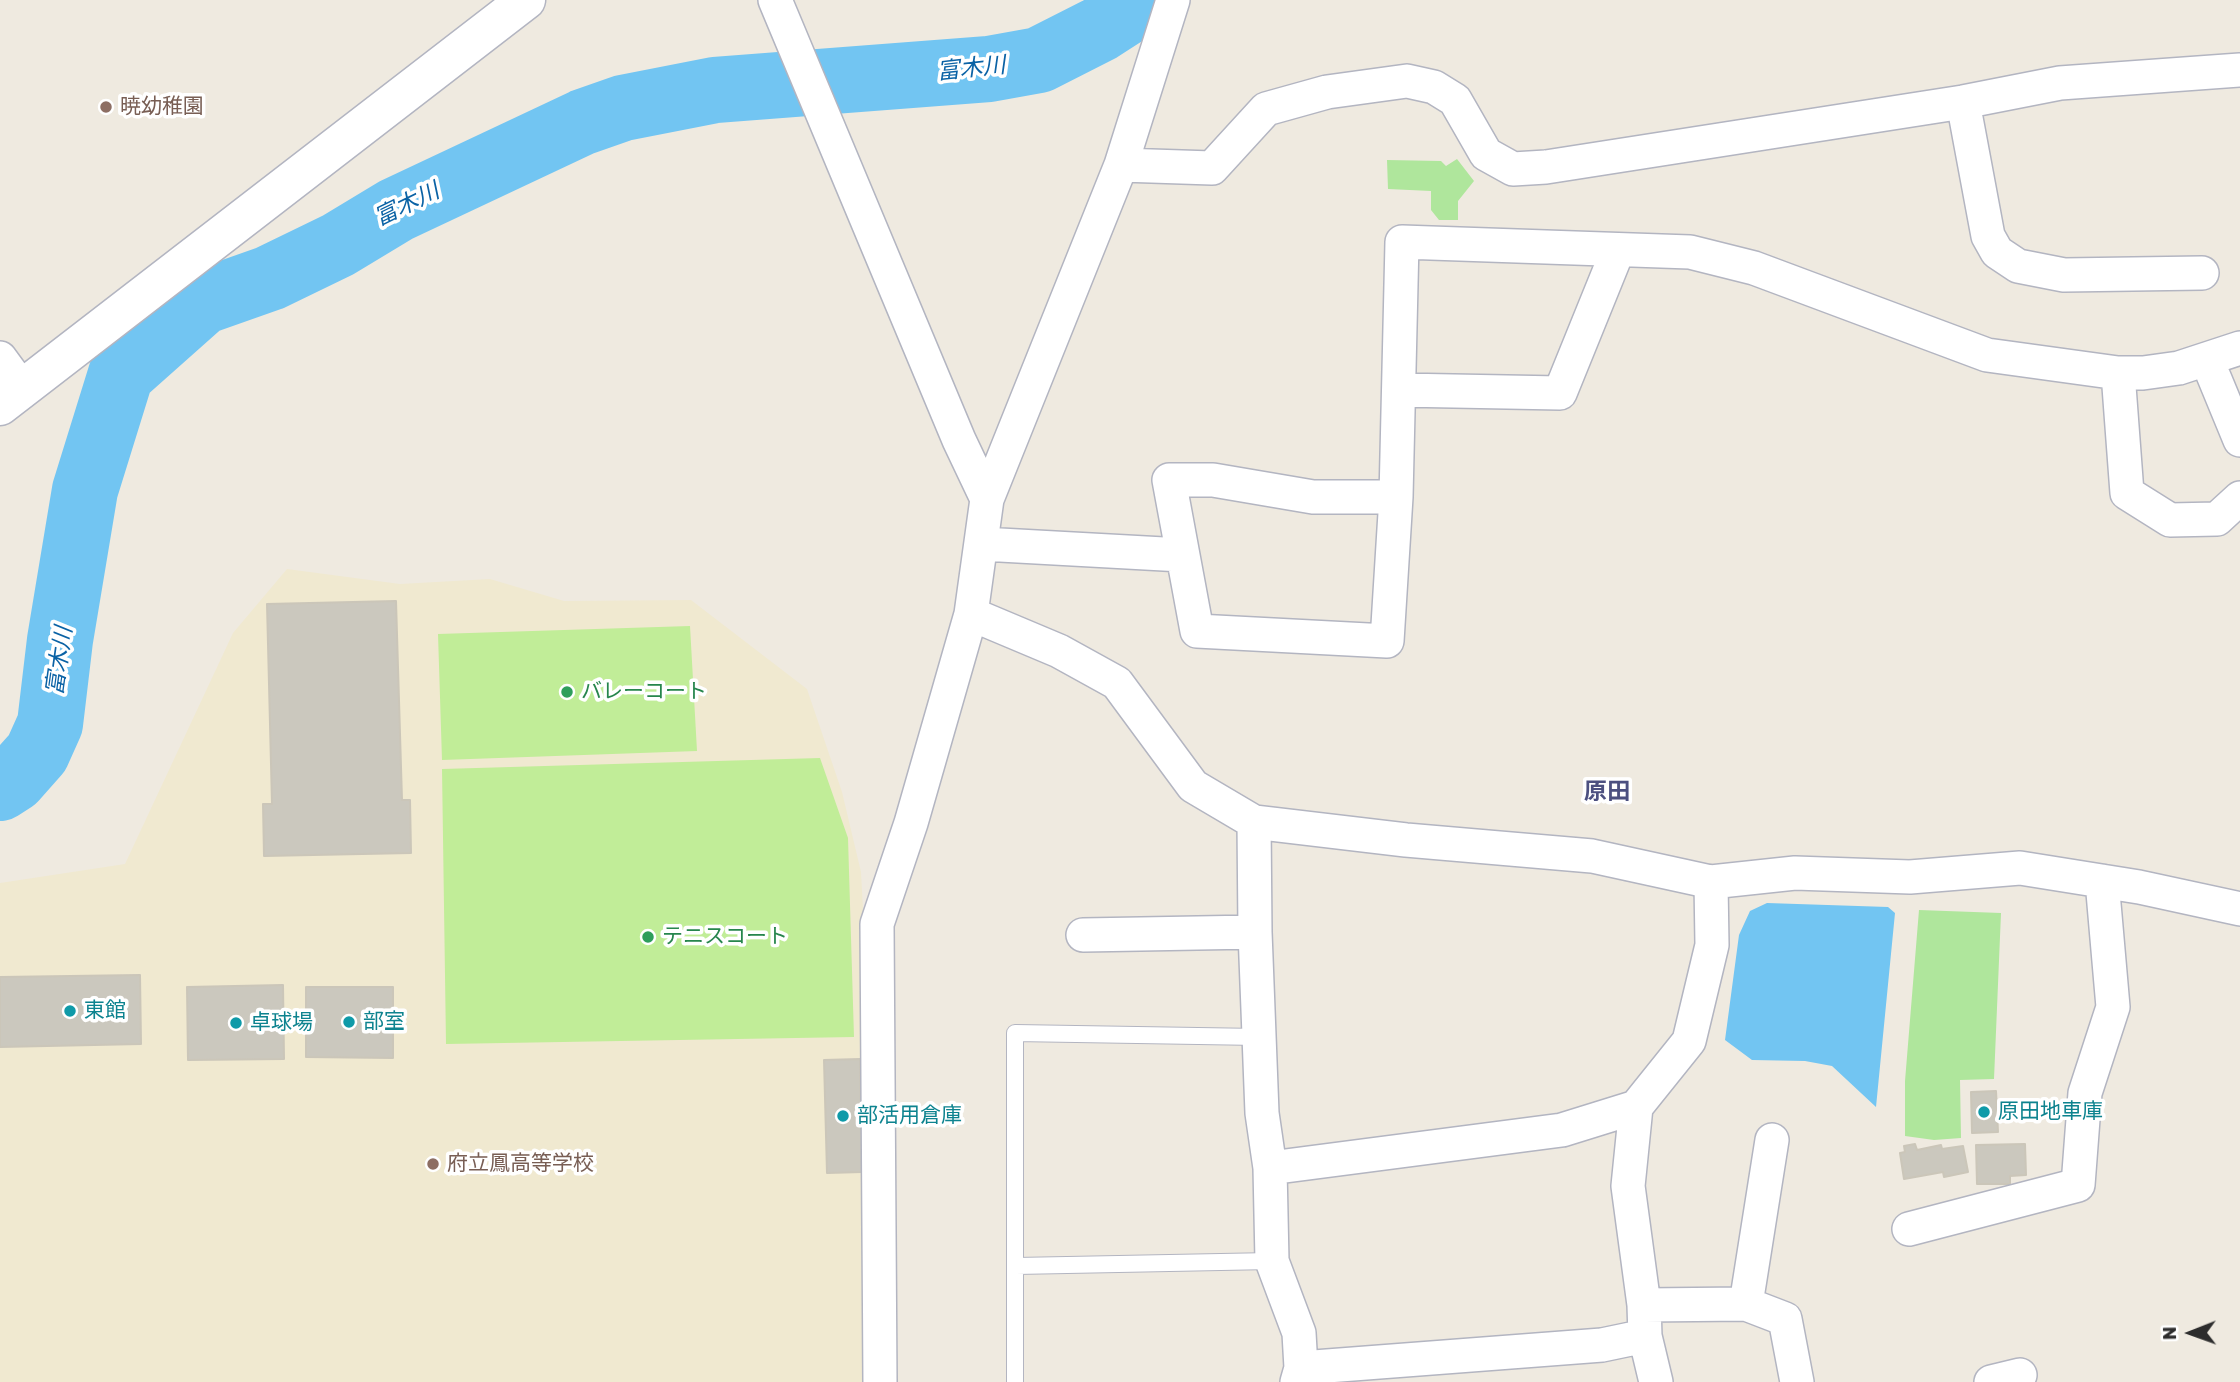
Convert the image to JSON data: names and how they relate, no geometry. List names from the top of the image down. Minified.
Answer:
{"districts":["原田"],"water":["富木川"],"places":["暁幼稚園","バレーコート","テニスコート","東館","部室","卓球場","原田地車庫","部活用倉庫","府立鳳高等学校"],"north":"left"}
